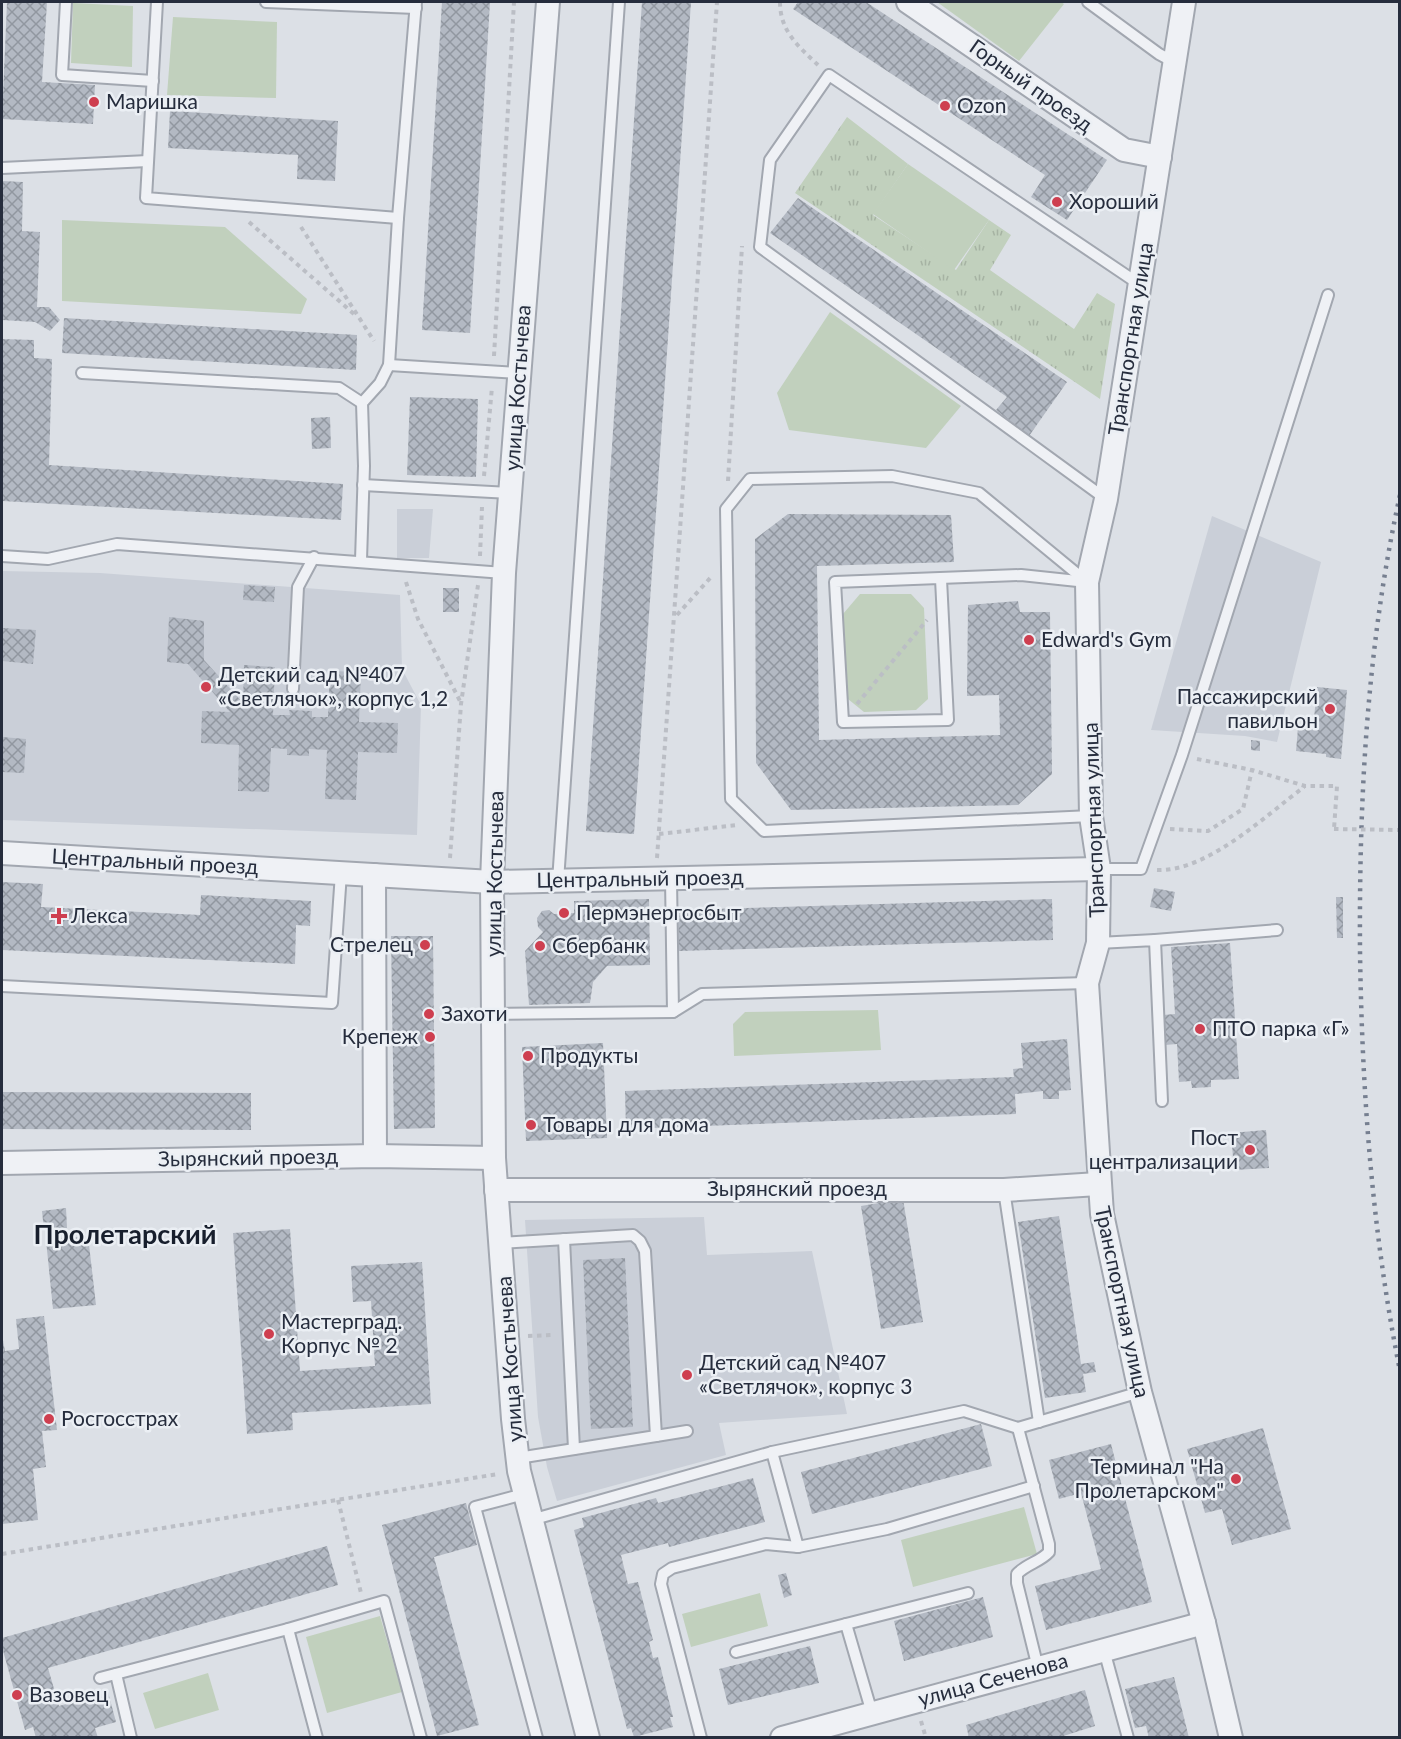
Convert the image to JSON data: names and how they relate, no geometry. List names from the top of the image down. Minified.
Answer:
{"streets":{"street":["Горный проезд","Транспортная улица","улица Костычева","Центральный проезд","Зырянский проезд","улица Сеченова"]},"crossings":[["Горный проезд","Транспортная улица"],["Транспортная улица","Центральный проезд"],["Транспортная улица","Зырянский проезд"],["Транспортная улица","улица Сеченова"],["улица Костычева","Центральный проезд"],["улица Костычева","Зырянский проезд"]],"districts":["Пролетарский"],"places":{"other":["Маришка","Ozon","Хороший","Edward's Gym","Детский сад №407 «Светлячок», корпус 1,2","Пассажирский павильон","Пермэнергосбыт","Стрелец","Сбербанк","Захоти","ПТО парка «Г»","Крепеж","Продукты","Товары для дома","Пост централизации","Мастерград. Корпус № 2","Детский сад №407 «Светлячок», корпус 3","Росгосстрах","Терминал \"На Пролетарском\"","Вазовец"],"health":["Лекса"]}}
